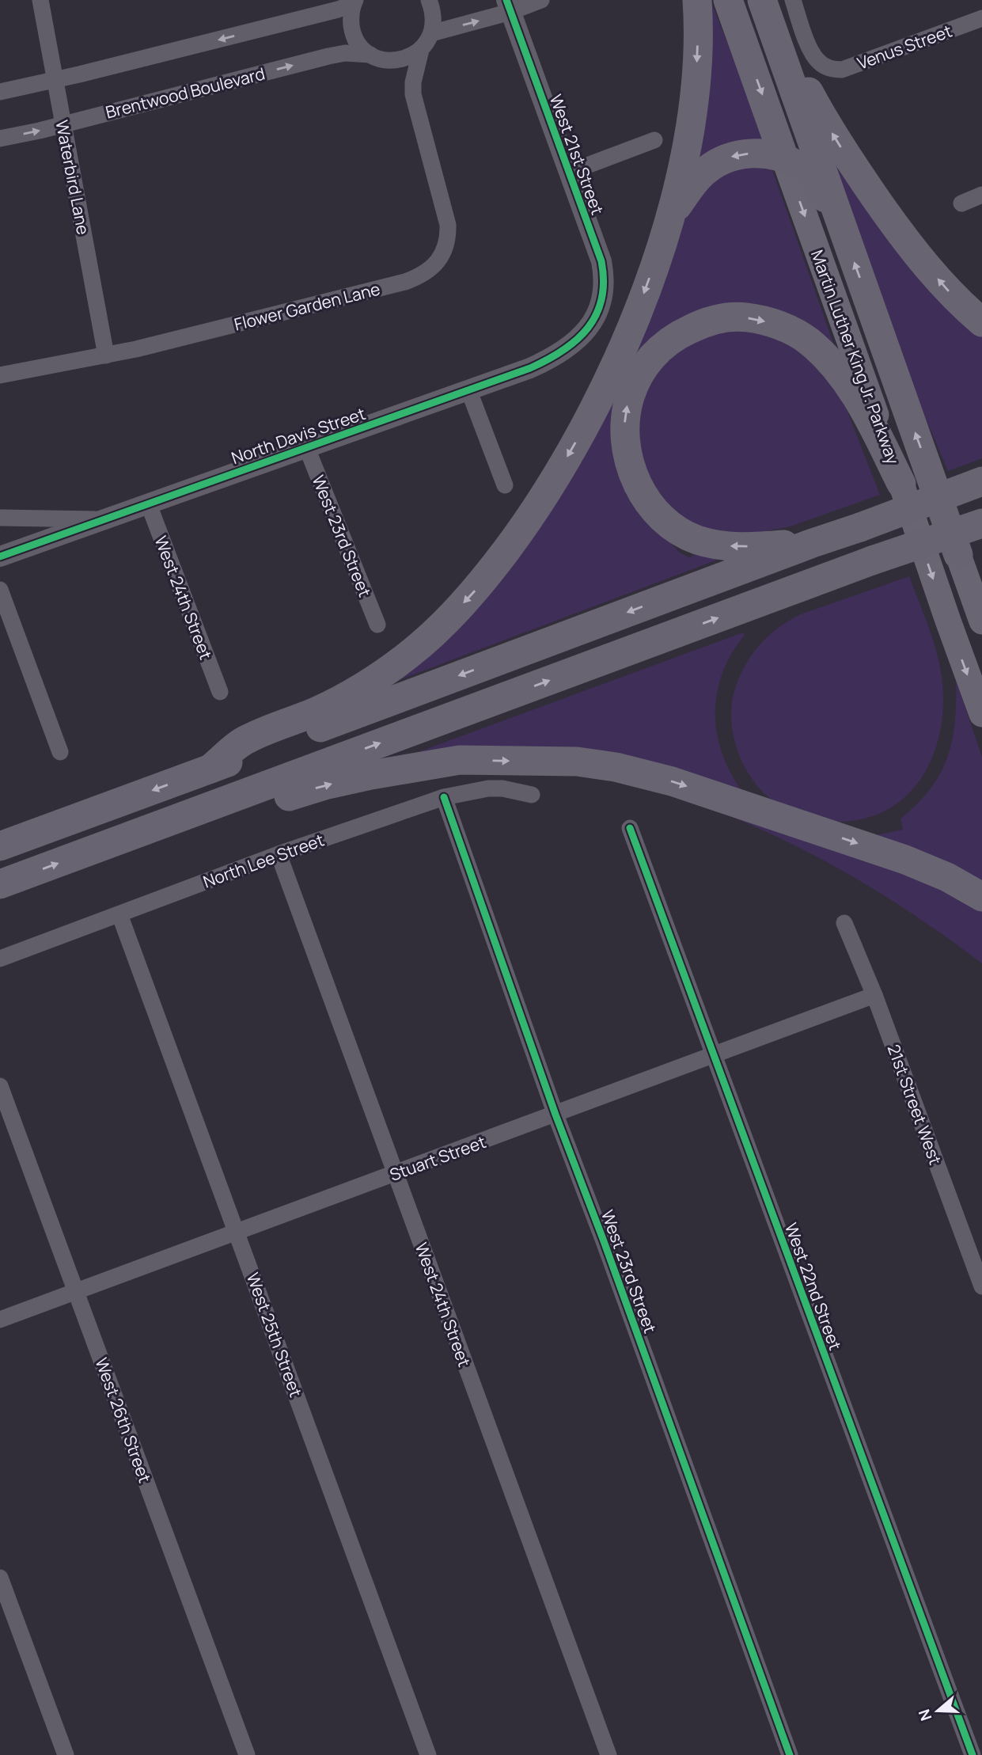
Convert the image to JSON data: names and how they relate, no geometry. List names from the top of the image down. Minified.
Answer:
{"streets":{"highway":["Martin Luther King Jr. Parkway"],"street":["Venus Street","Brentwood Boulevard","West 21st Street","Waterbird Lane","Flower Garden Lane","North Davis Street","West 23rd Street","West 24th Street","North Lee Street","21st Street West","Stuart Street","West 22nd Street","West 25th Street","West 26th Street"]},"crossings":[["Brentwood Boulevard","Waterbird Lane"],["Brentwood Boulevard","Flower Garden Lane"],["West 21st Street","North Davis Street"],["Waterbird Lane","Flower Garden Lane"],["North Davis Street","West 23rd Street"],["North Davis Street","West 24th Street"],["West 23rd Street","North Lee Street"],["West 23rd Street","Stuart Street"],["West 24th Street","North Lee Street"],["West 24th Street","Stuart Street"],["North Lee Street","West 25th Street"],["21st Street West","Stuart Street"],["Stuart Street","West 22nd Street"],["Stuart Street","West 25th Street"],["Stuart Street","West 26th Street"]],"north":"left"}
